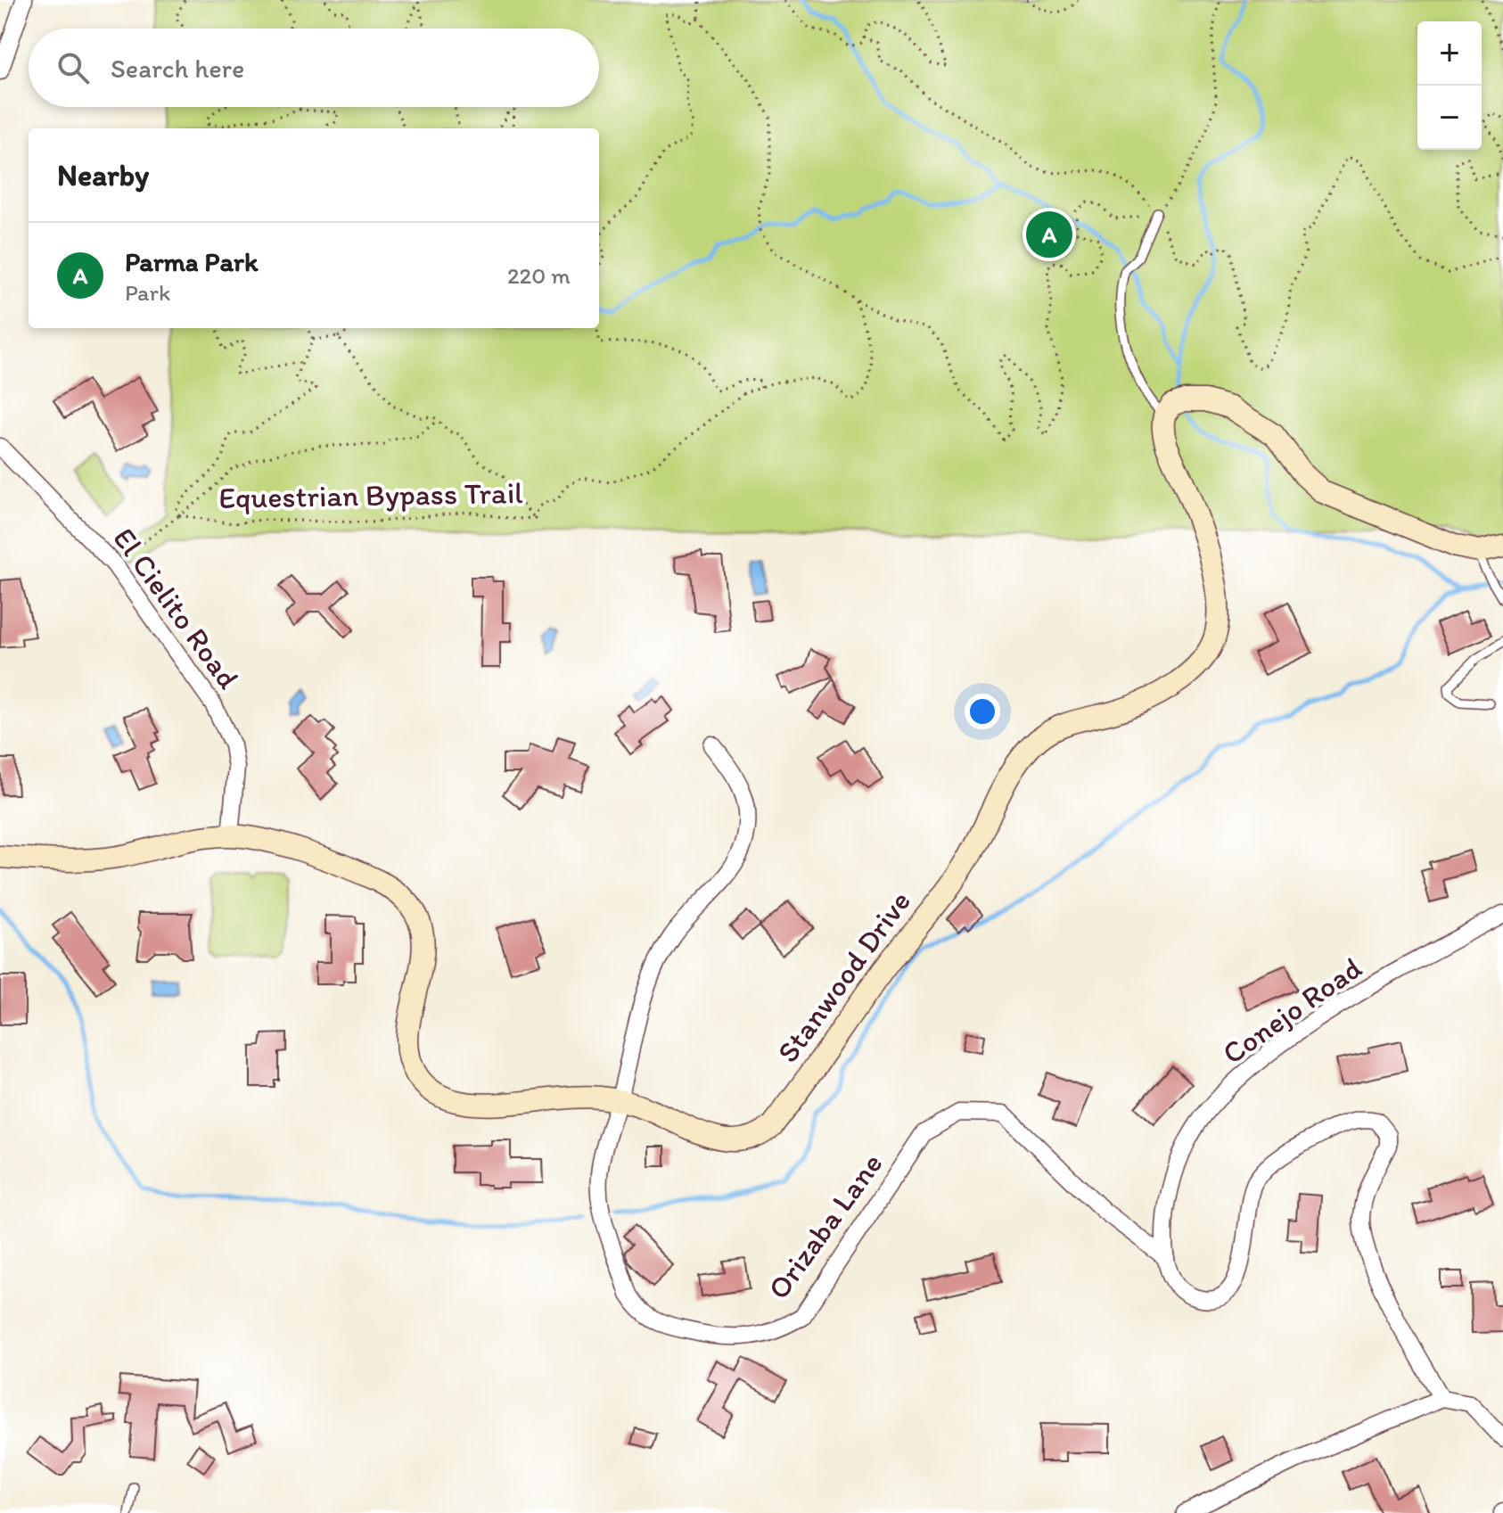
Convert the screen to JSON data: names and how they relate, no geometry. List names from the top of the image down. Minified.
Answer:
{"streets":{"main road":["Stanwood Drive"],"street":["El Cielito Road","Conejo Road","Orizaba Lane"],"path":["Equestrian Bypass Trail"]},"crossings":[["El Cielito Road","Stanwood Drive"],["Stanwood Drive","Orizaba Lane"],["Conejo Road","Orizaba Lane"]],"page":{"map_buttons":["+","−"],"search":"Search here","heading":"Nearby","pins":"A","list":[{"mark":"A","name":"Parma Park","note":"Park","value":"220 m"}]}}
